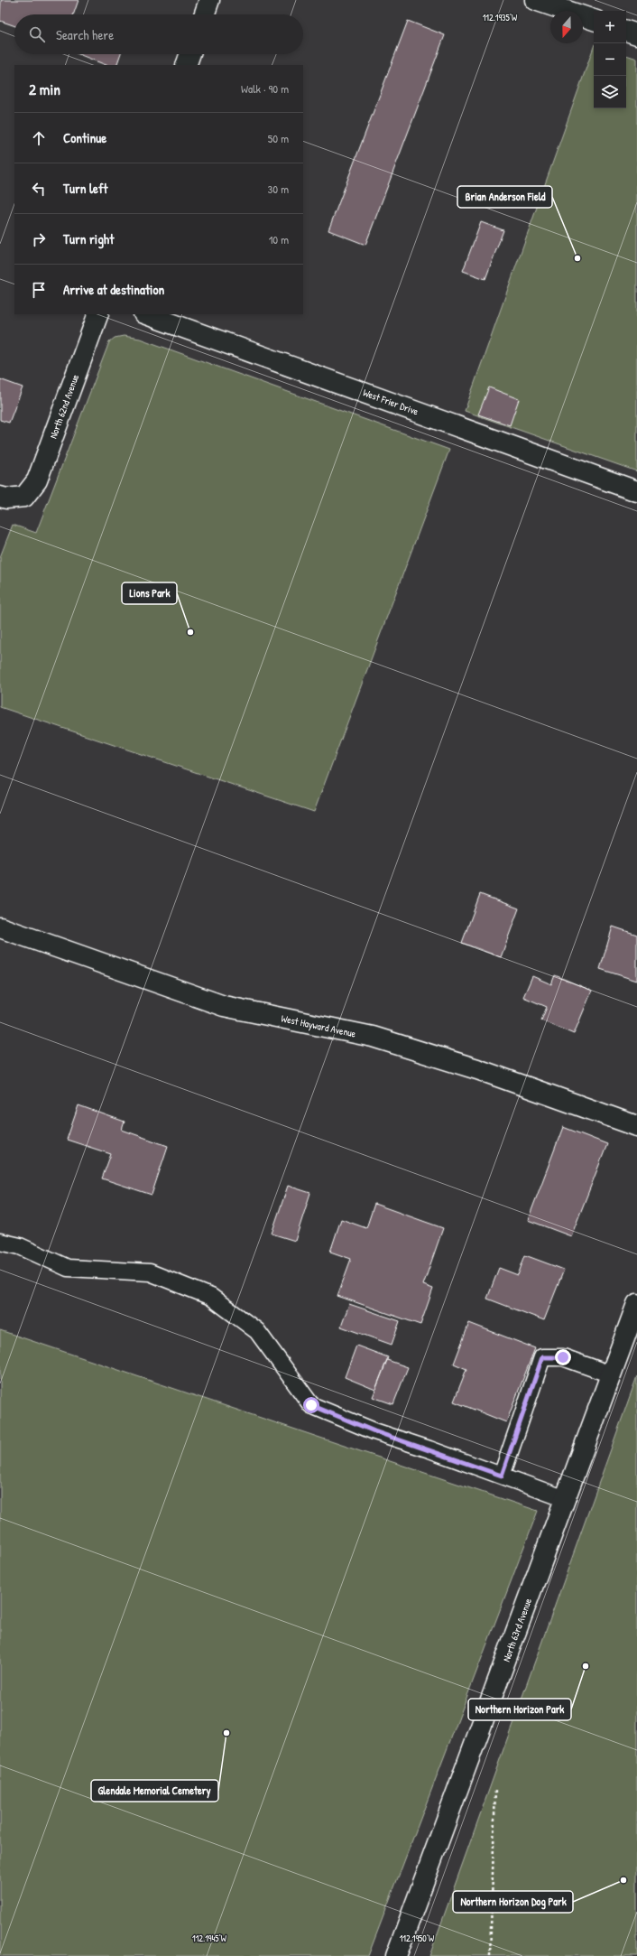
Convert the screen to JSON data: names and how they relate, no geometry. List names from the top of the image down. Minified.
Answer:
{"streets":{"street":["West Frier Drive","North 62nd Avenue","West Hayward Avenue","North 63rd Avenue"]},"places":["Brian Anderson Field","Lions Park","Northern Horizon Park","Glendale Memorial Cemetery","Northern Horizon Dog Park"],"north":"bottom","page":{"map_buttons":["+","−"],"search":"Search here","heading":["2 min","Walk · 90 m"],"list":[["Continue","50 m"],["Turn left","30 m"],["Turn right","10 m"],"Arrive at destination"]},"coordinates":["112.1935°W","112.1945°W","112.1950°W"]}
